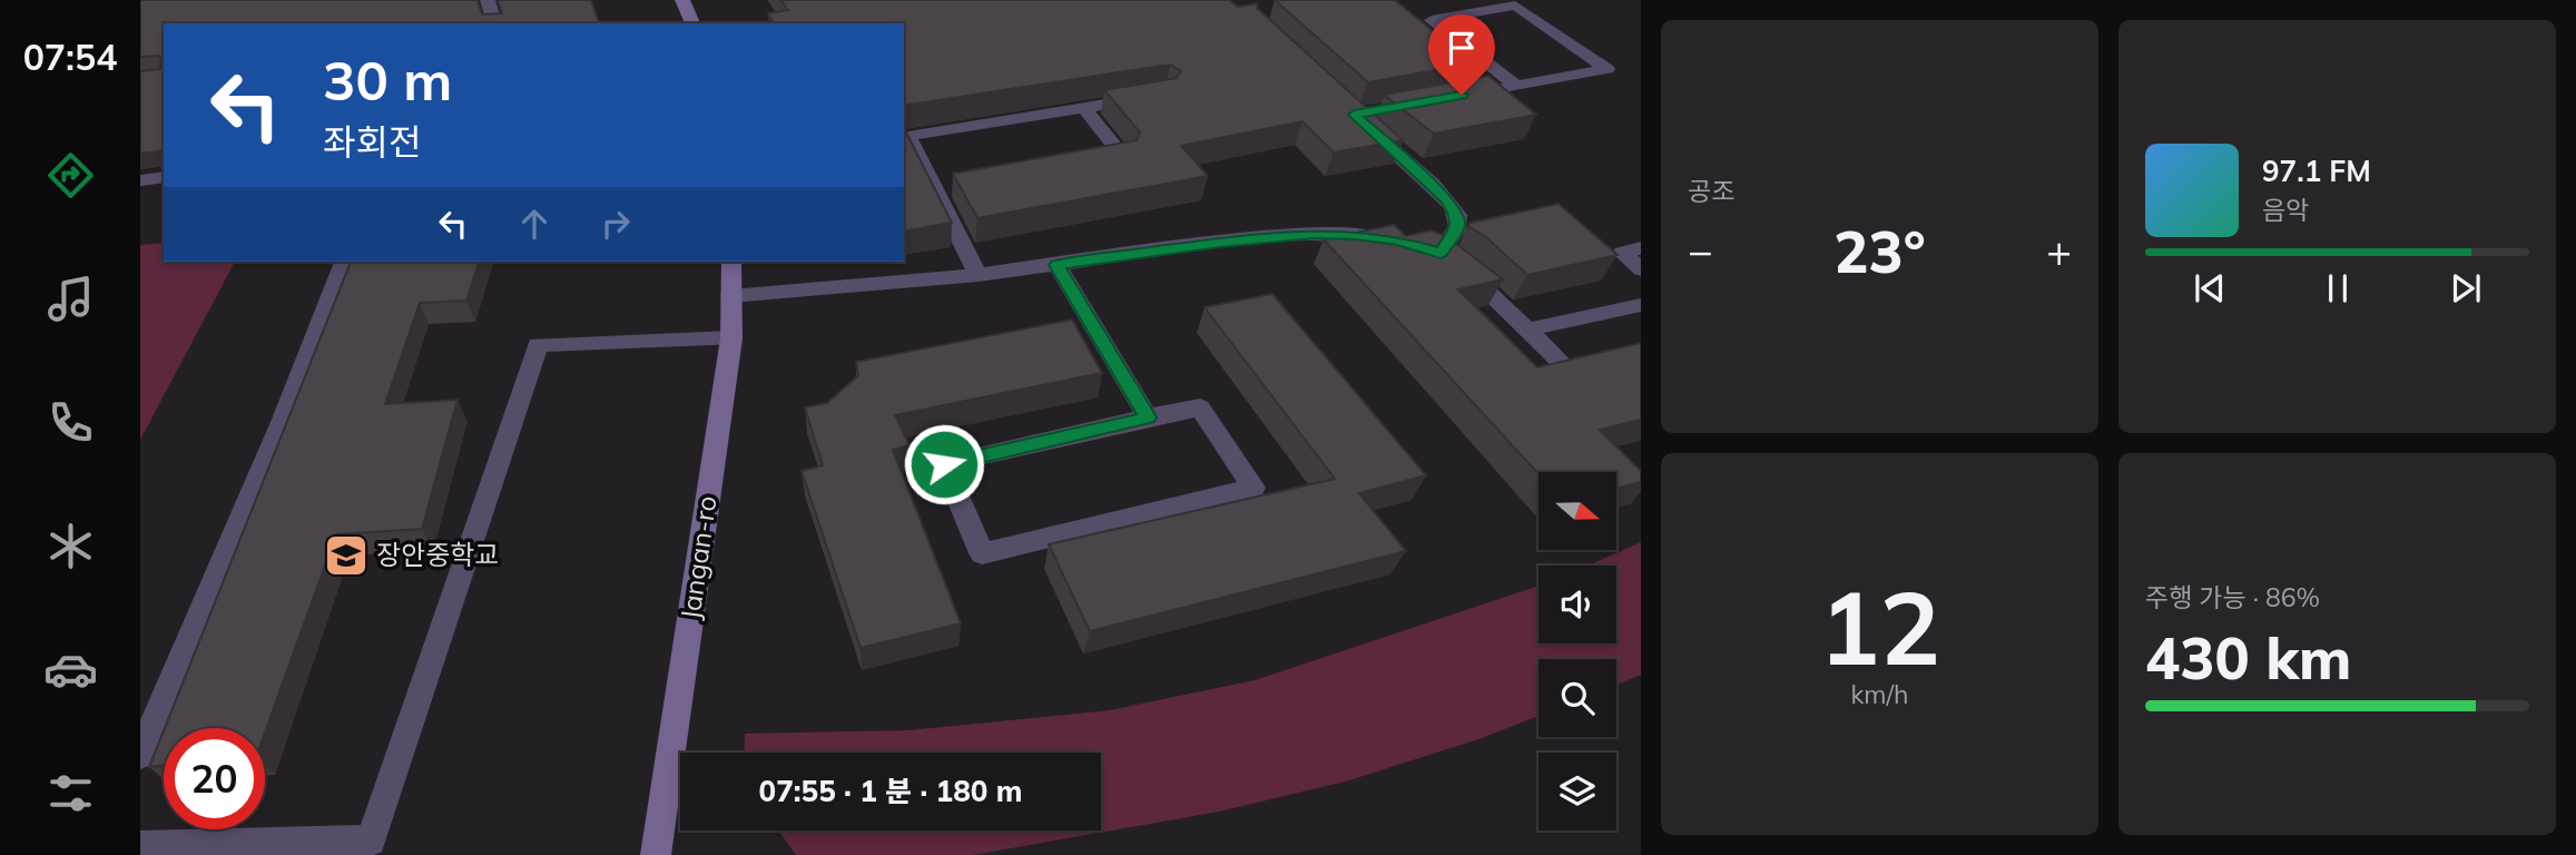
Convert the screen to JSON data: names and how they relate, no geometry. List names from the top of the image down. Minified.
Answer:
{"streets":{"street":["Jangan-ro"]},"places":{"school or university":["장안중학교"]},"north":"right","page":{"tabs":"07:54","tile":["공조",["12","km/h"],["주행 가능 · 86%","430 km"]],"turn":["30 m","좌회전"],"song":["97.1 FM","음악"],"heat":["−","23°","+"],"limit":"20","trip":"07:55 · 1 분 · 180 m"}}
